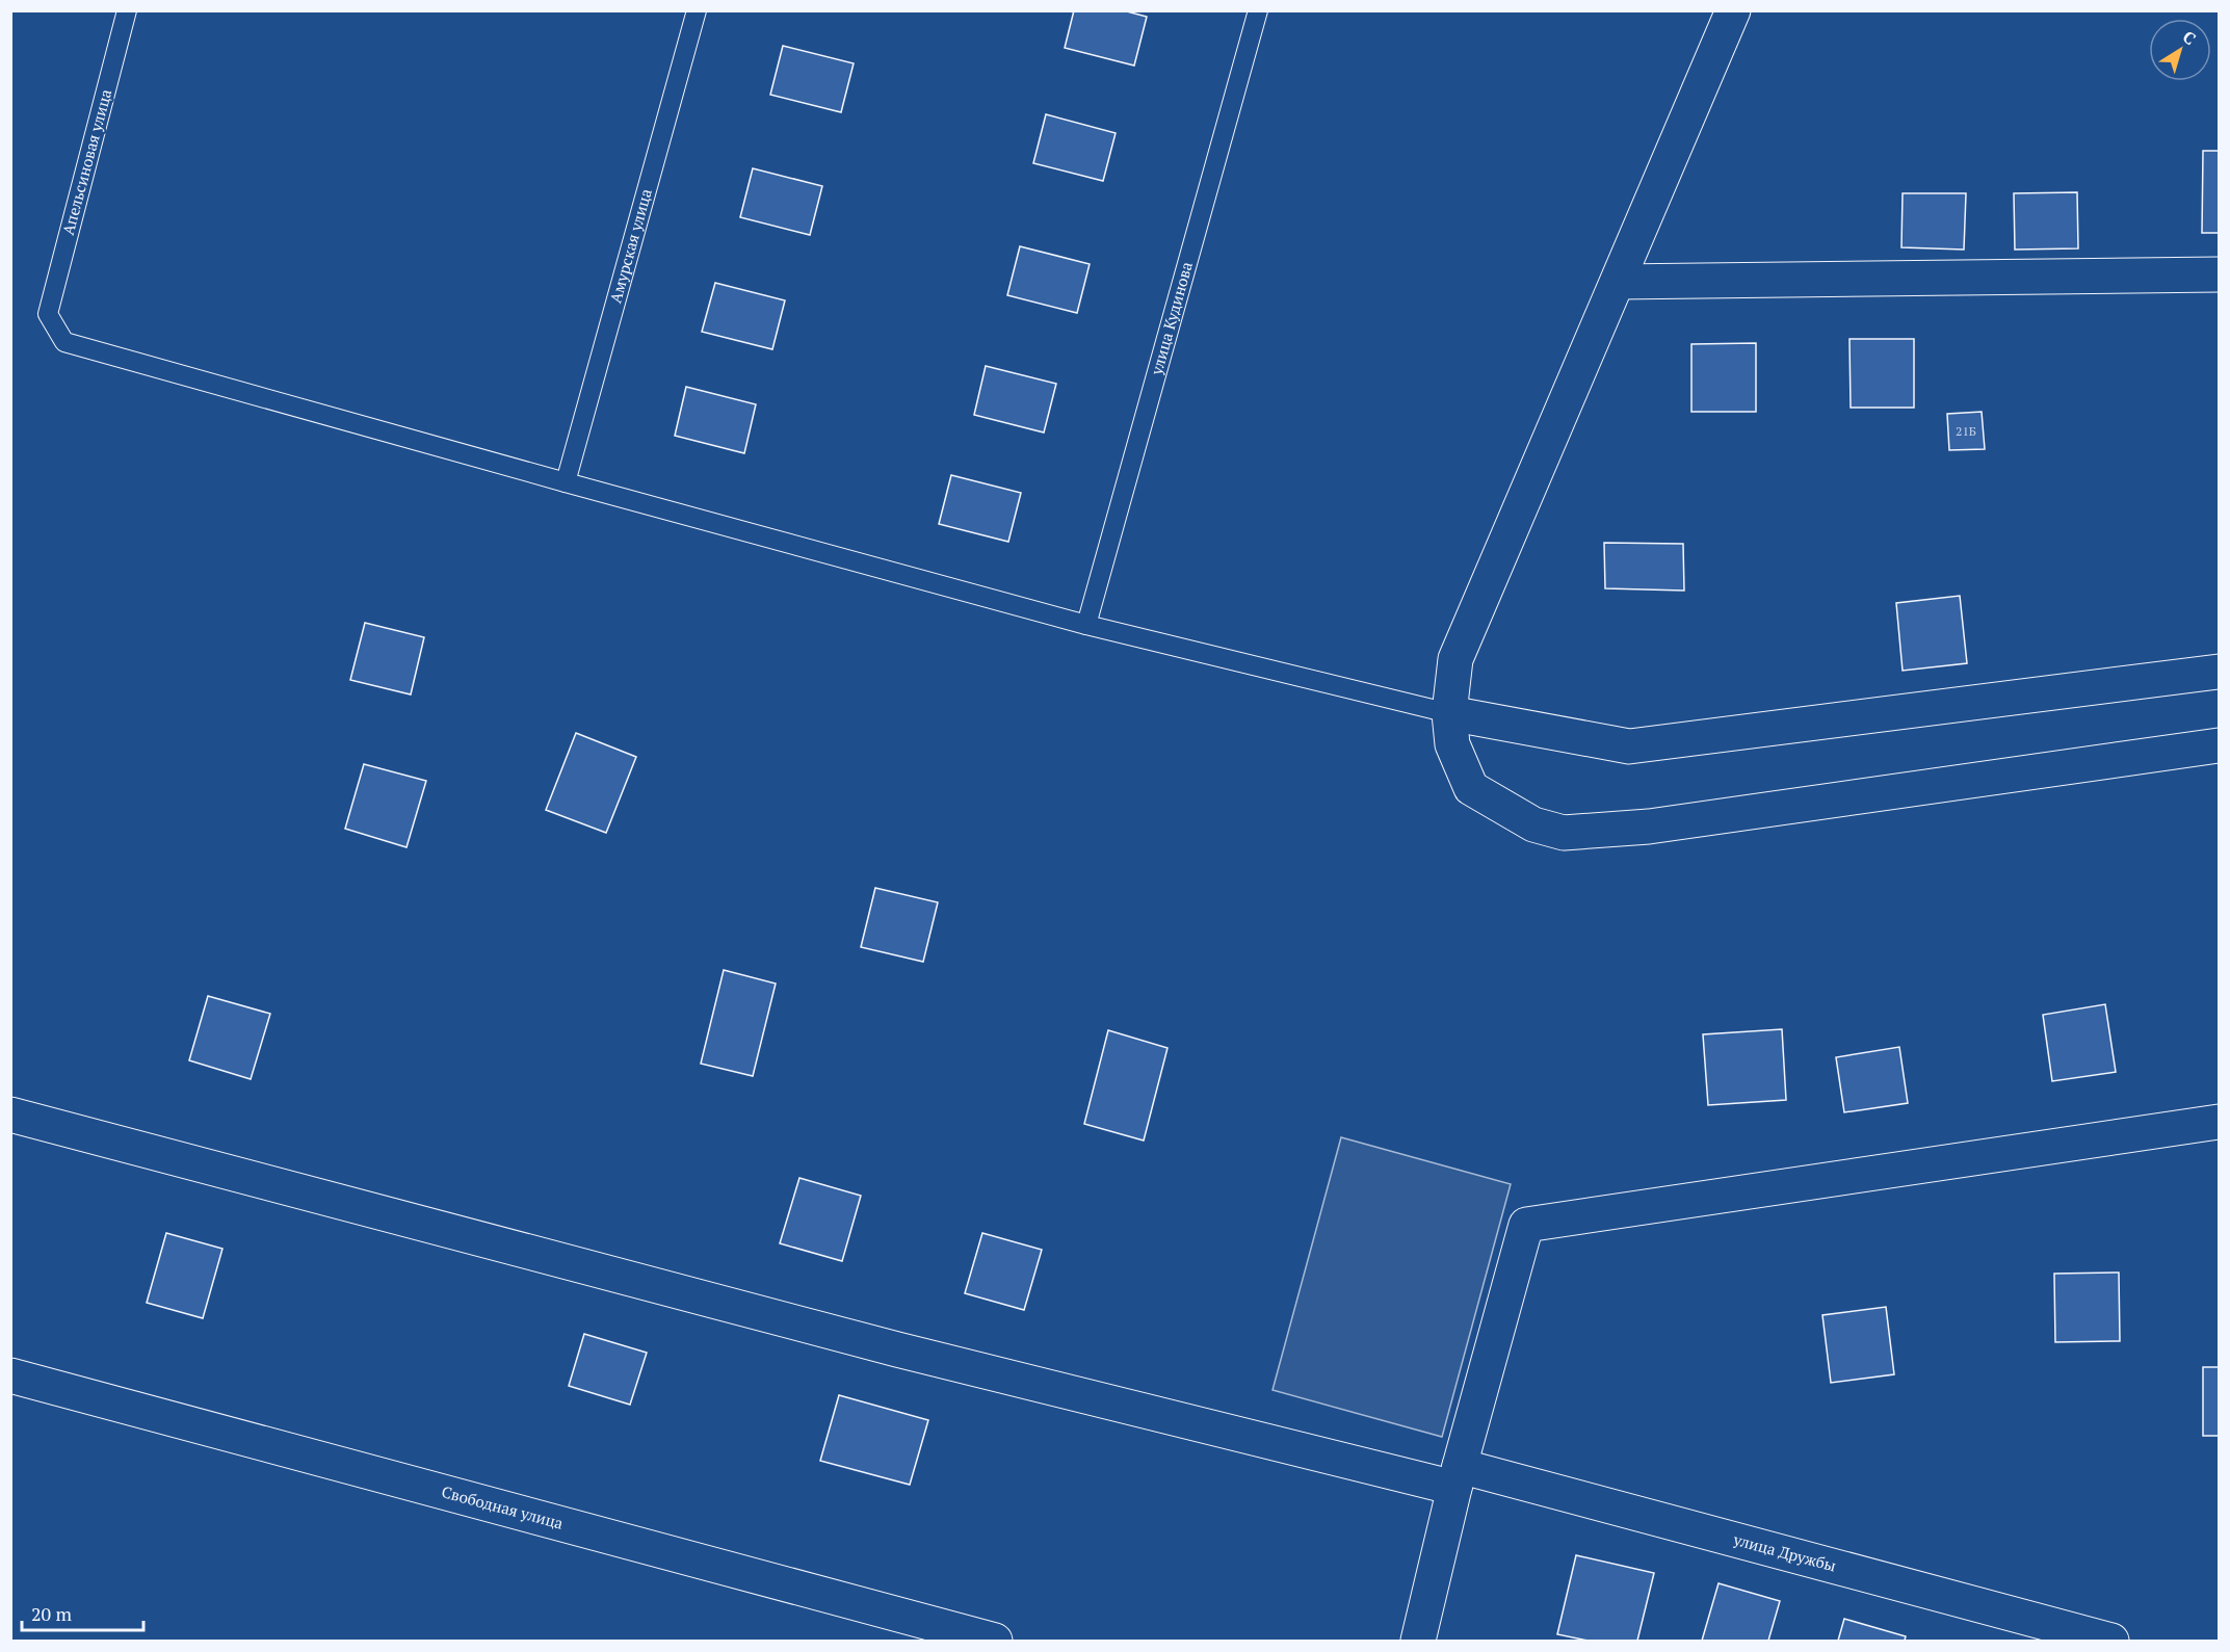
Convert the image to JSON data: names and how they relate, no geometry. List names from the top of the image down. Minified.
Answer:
{"streets":{"street":["Свободная улица","улица Дружбы"],"lane":["Апельсиновая улица","Амурская улица","улица Кудинова"]},"crossings":[["Апельсиновая улица","Амурская улица"]],"house_numbers":["21Б"],"scale_bar":"20 m","north":"top right"}
